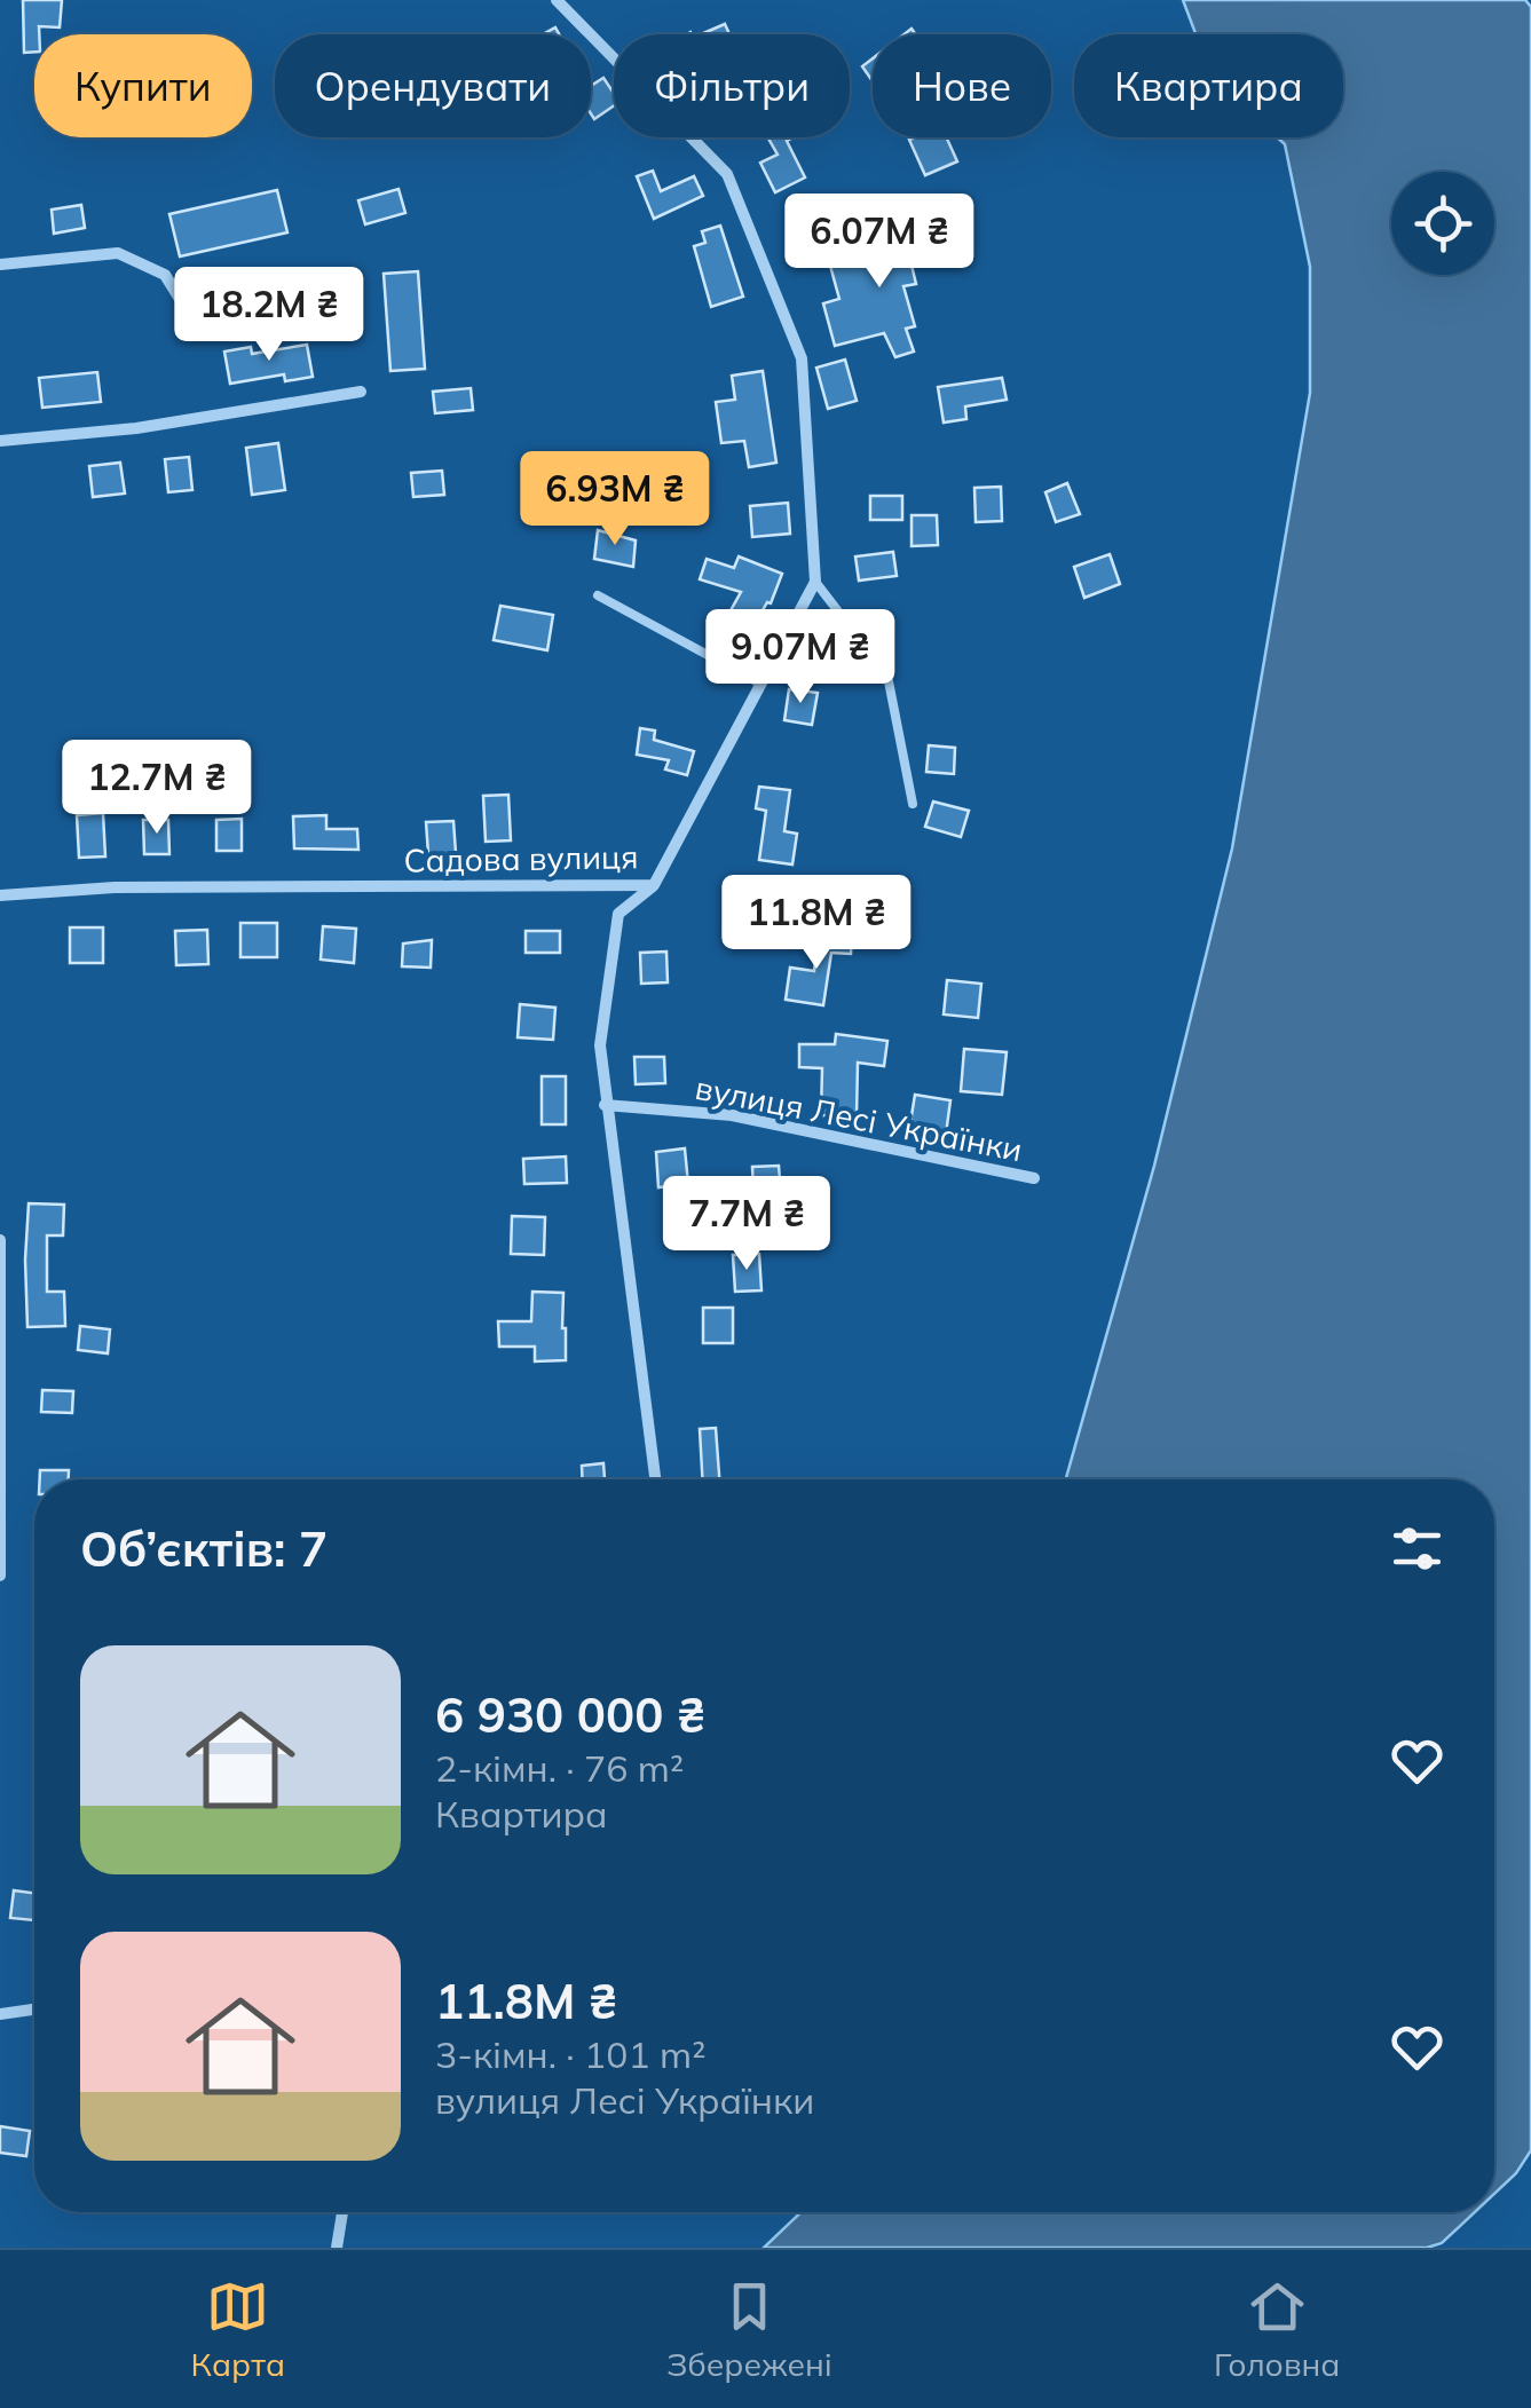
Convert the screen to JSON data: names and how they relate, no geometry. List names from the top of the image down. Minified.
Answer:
{"streets":{"street":["Садова вулиця","вулиця Лесі Українки"]},"page":{"chip":["Купити","Орендувати","Фільтри","Нове","Квартира"],"price":["6.07M ₴","18.2M ₴","6.93M ₴","9.07M ₴","12.7M ₴","11.8M ₴","7.7M ₴"],"heading":"Об’єктів: 7","list":[{"name":"6 930 000 ₴","note":"2-кімн. · 76 m² · Квартира"},{"name":"11.8M ₴","note":"3-кімн. · 101 m² · вулиця Лесі Українки"}],"tabs":["Карта","Збережені","Головна"]}}
